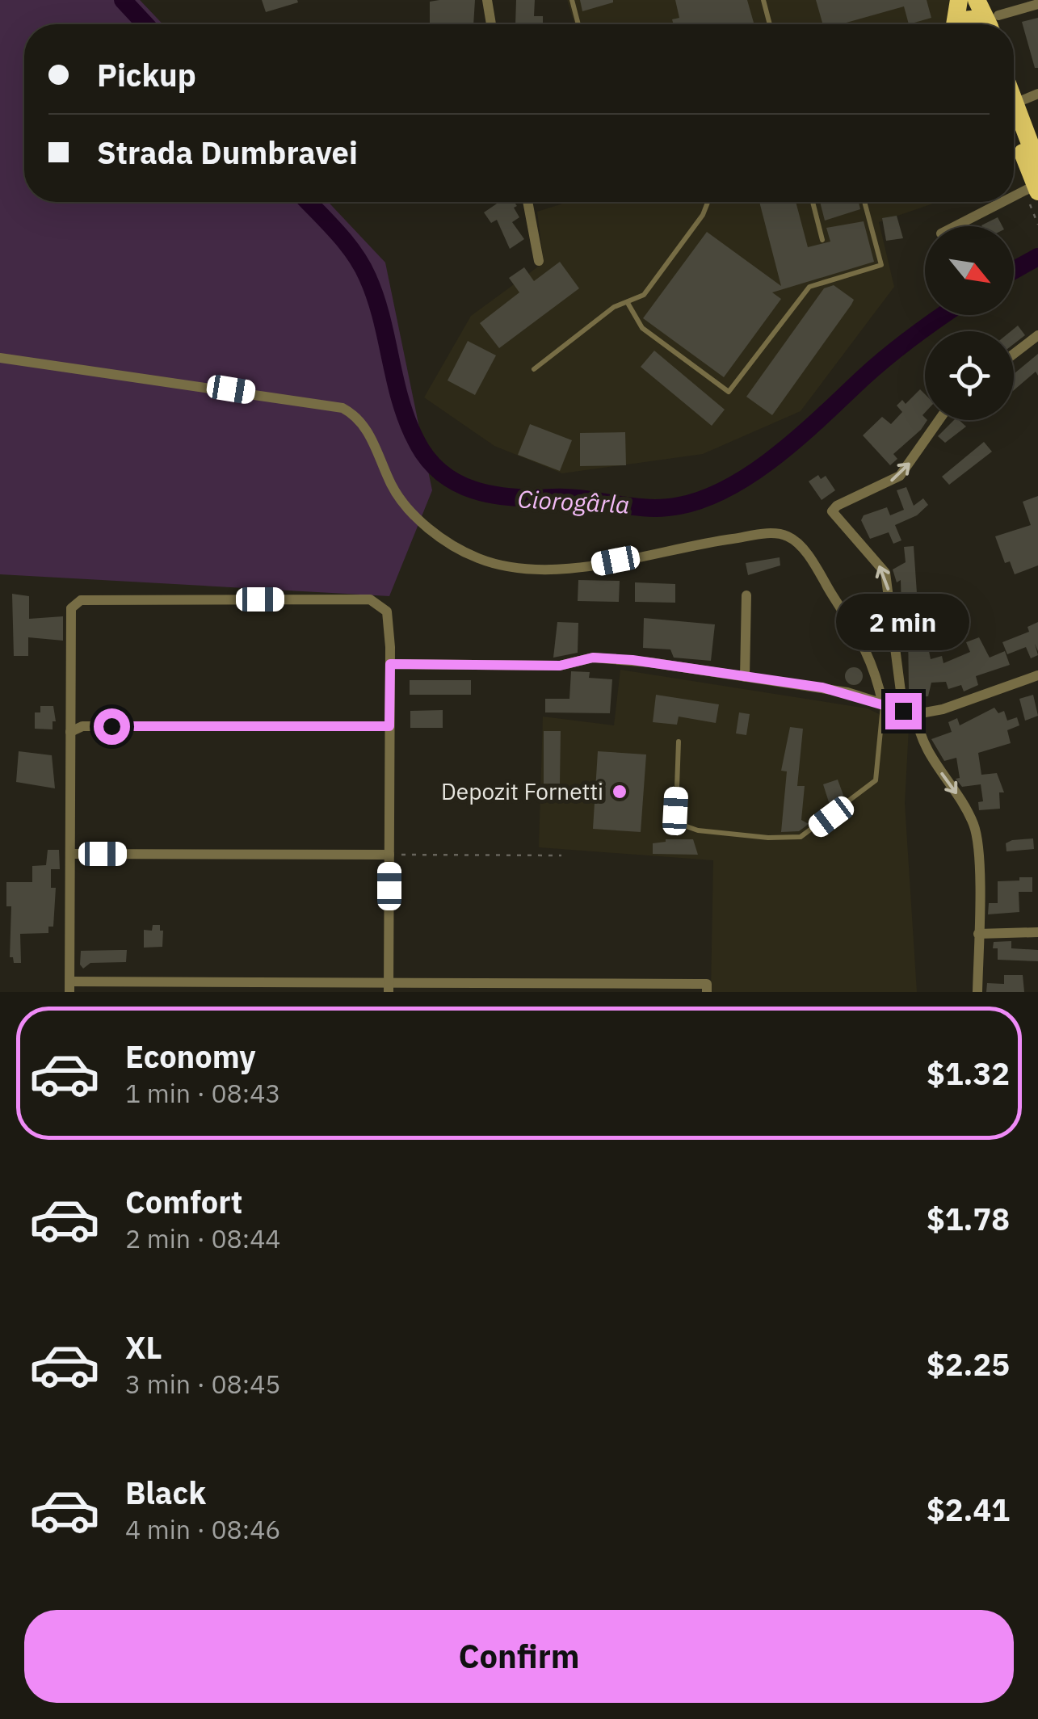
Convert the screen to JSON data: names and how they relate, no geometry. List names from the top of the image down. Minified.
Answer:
{"water":["Ciorogârla"],"places":["Depozit Fornetti"],"north":"bottom right","page":{"banner":["Pickup","Strada Dumbravei"],"bubble":"2 min","list":[{"name":"Economy","note":"1 min · 08:43","value":"$1.32"},{"name":"Comfort","note":"2 min · 08:44","value":"$1.78"},{"name":"XL","note":"3 min · 08:45","value":"$2.25"},{"name":"Black","note":"4 min · 08:46","value":"$2.41"}],"buttons":"Confirm"}}
